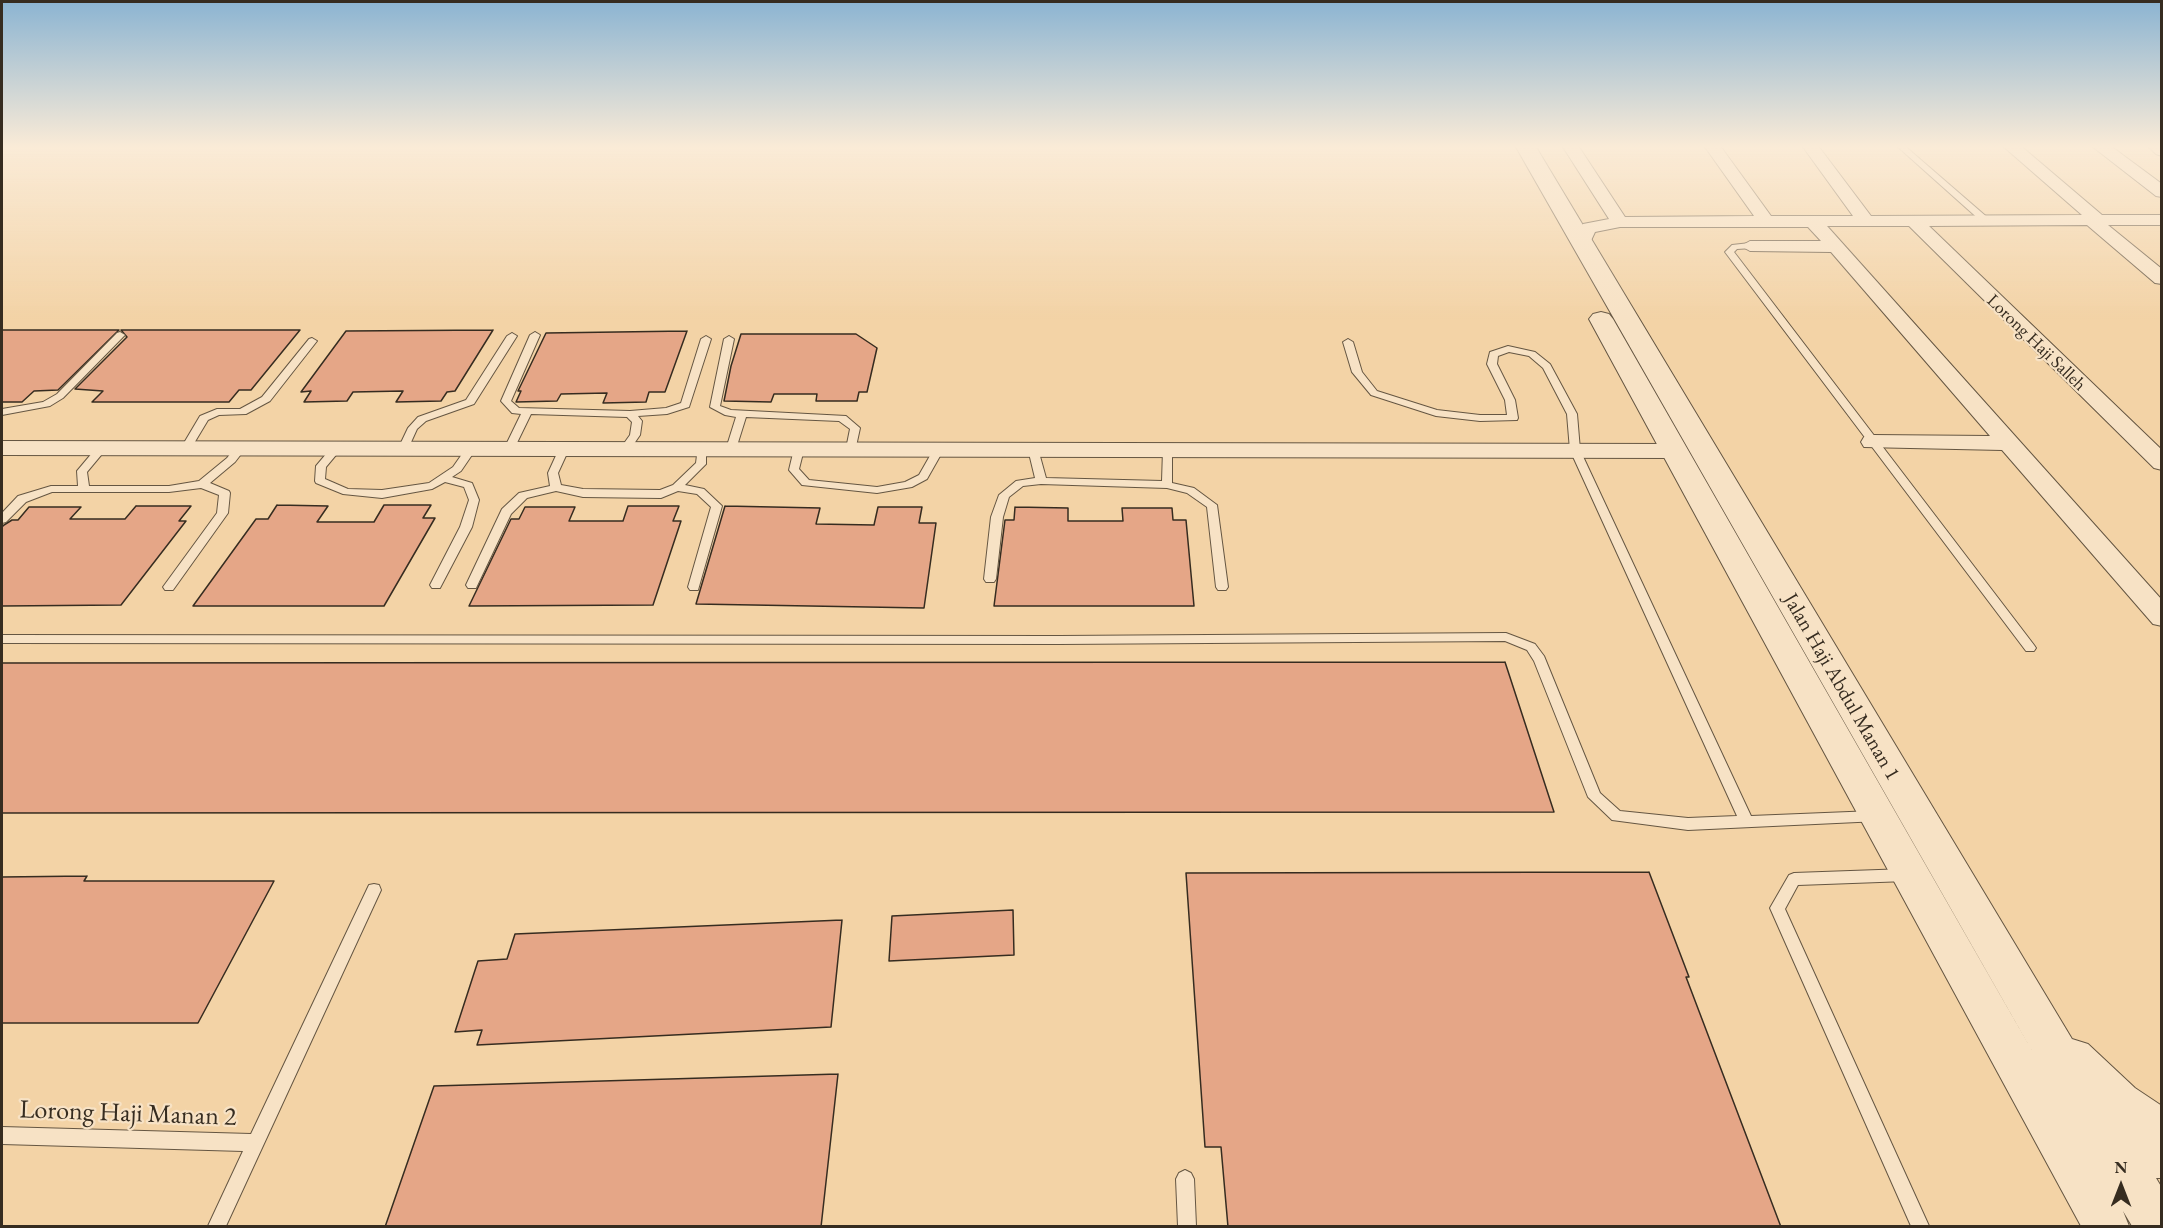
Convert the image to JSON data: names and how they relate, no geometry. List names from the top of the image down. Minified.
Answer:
{"streets":{"street":["Lorong Haji Salleh","Jalan Haji Abdul Manan 1"],"lane":["Lorong Haji Manan 2"]},"north":"top"}
